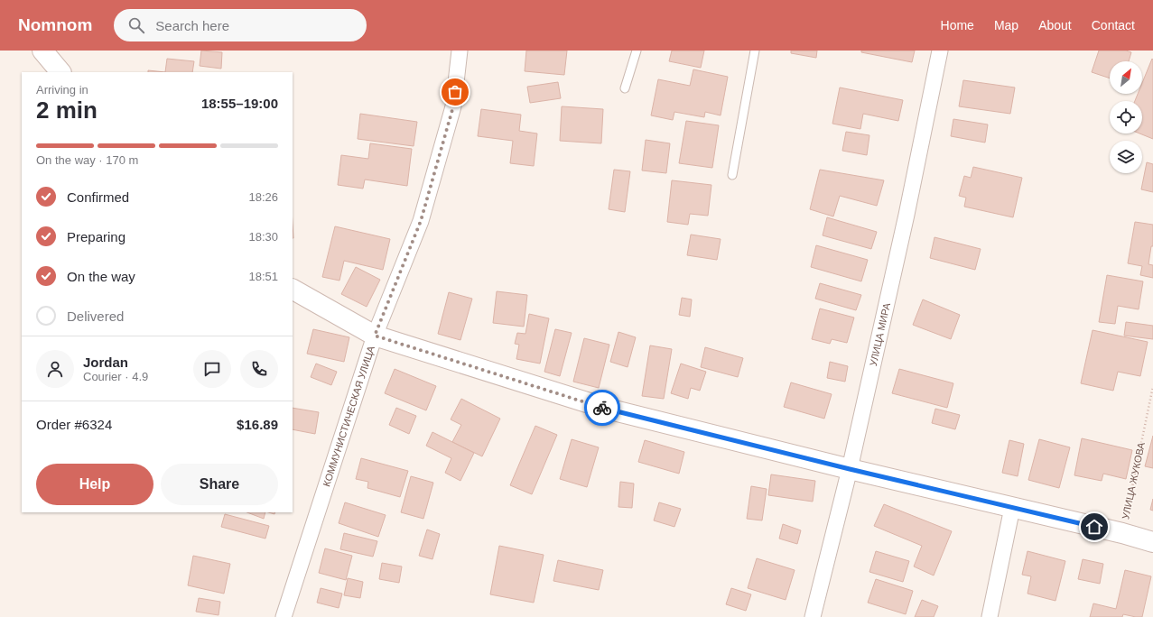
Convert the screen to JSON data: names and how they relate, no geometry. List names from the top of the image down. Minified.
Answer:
{"streets":{"street":["УЛИЦА МИРА","КОММУНИСТИЧЕСКАЯ УЛИЦА"],"path":["УЛИЦА ЖУКОВА"]},"north":"top right","page":{"header":"Nomnom","search":"Search here","nav":["Home","Map","About","Contact"],"heading":["2 min","Arriving in","18:55–19:00"],"panel":["Jordan","Courier · 4.9","Order #6324","$16.89"],"bar":"On the way · 170 m","list":[["Confirmed","18:26"],["Preparing","18:30"],["On the way","18:51"],"Delivered"],"buttons":["Help","Share"]}}
